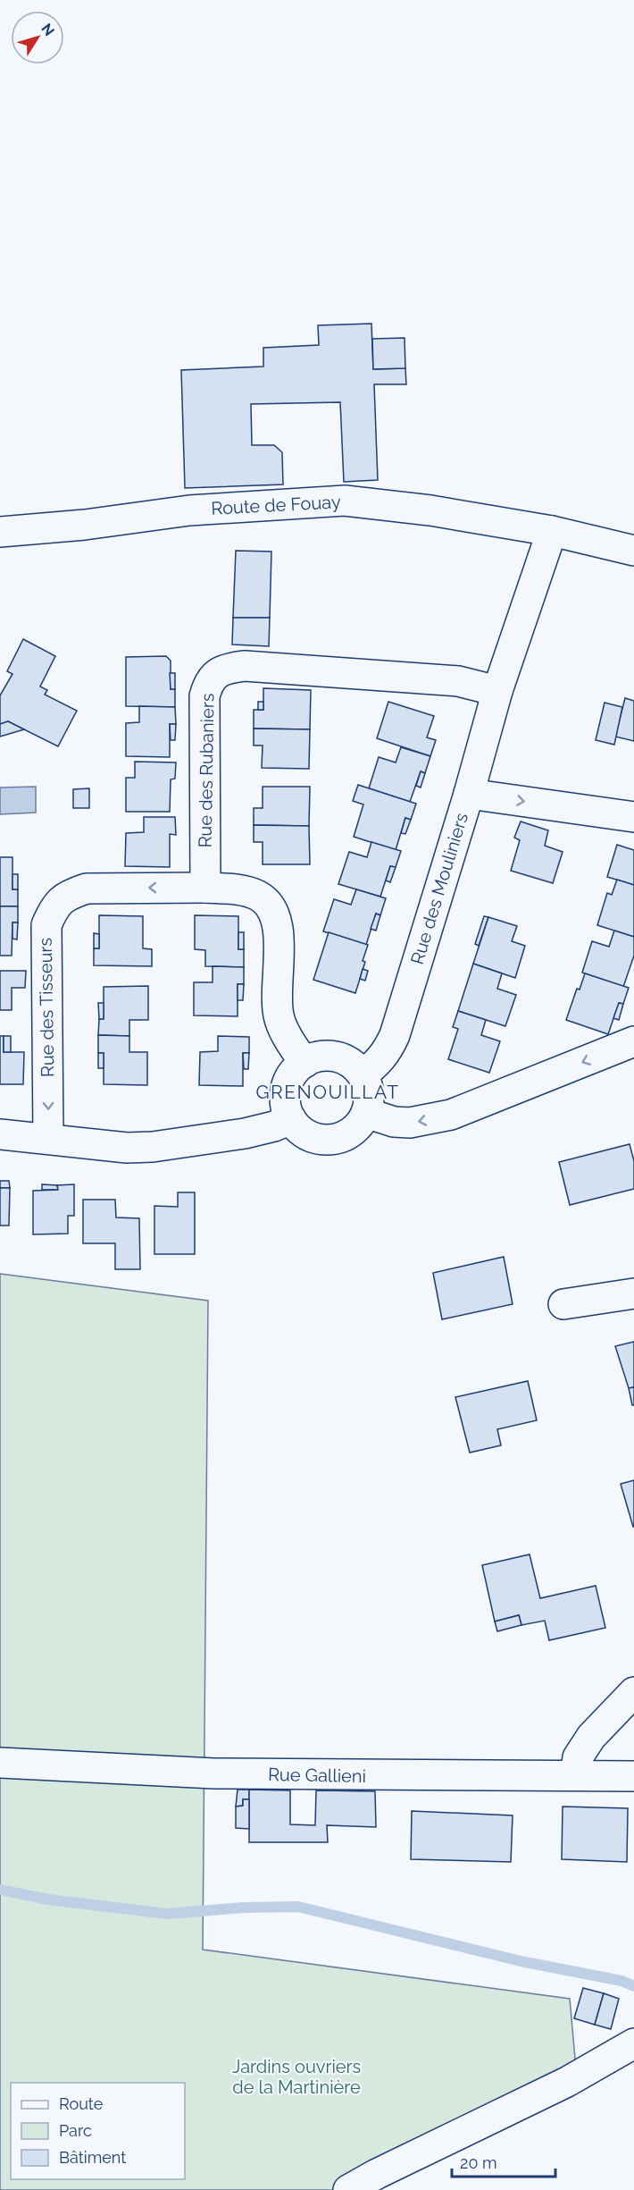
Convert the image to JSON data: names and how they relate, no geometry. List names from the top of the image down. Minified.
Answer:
{"streets":{"street":["Route de Fouay","Rue des Rubaniers","Rue des Mouliniers","Rue des Tisseurs","Rue Gallieni"]},"crossings":[["Rue des Rubaniers","Rue des Mouliniers"],["Rue des Rubaniers","Rue des Tisseurs"]],"districts":["GRENOUILLAT"],"parks":["Jardins ouvriers de la Martinière"],"legend":["Route","Parc","Bâtiment"],"scale_bar":"20 m","north":"top right"}
